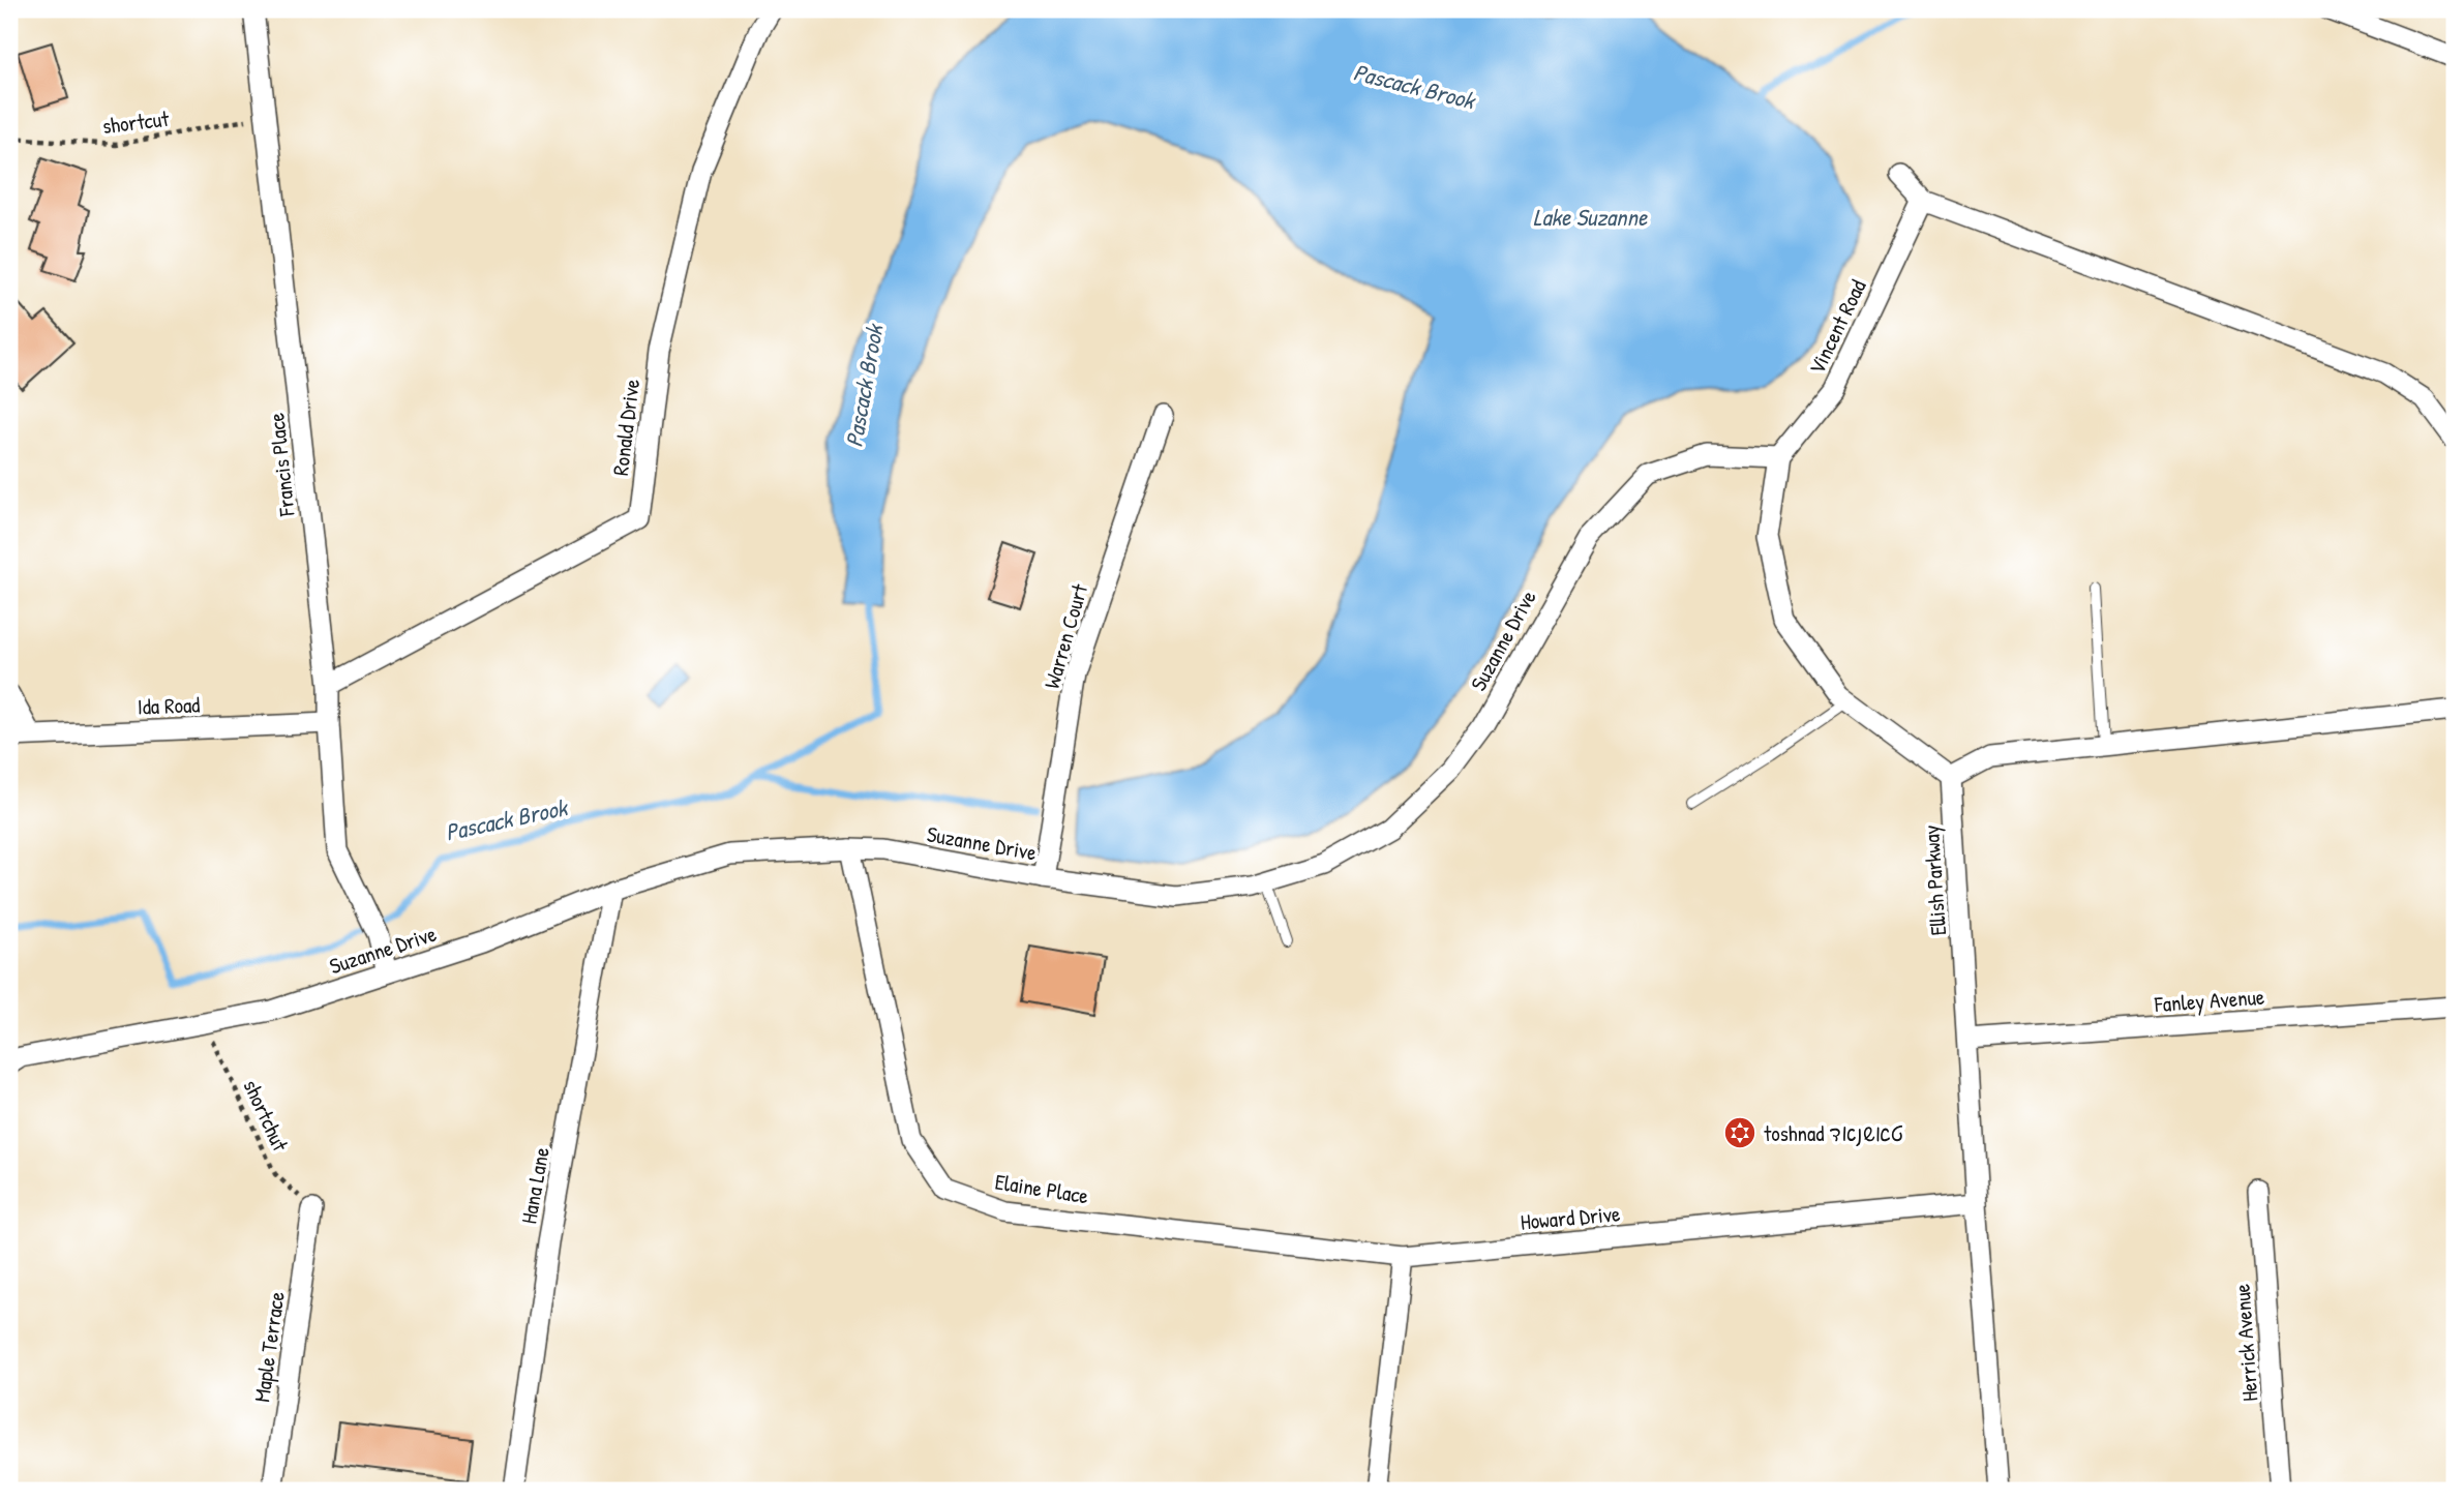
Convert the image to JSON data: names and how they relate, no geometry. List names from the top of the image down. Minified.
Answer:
{"streets":{"street":["Vincent Road","Ronald Drive","Francis Place","Warren Court","Suzanne Drive","Ida Road","Ellish Parkway","Fanley Avenue","Hana Lane","Elaine Place","Howard Drive","Herrick Avenue","Maple Terrace"],"path":["shortcut","shortchut"]},"crossings":[["shortcut","Francis Place"],["Vincent Road","Suzanne Drive"],["Ronald Drive","Francis Place"],["Francis Place","Suzanne Drive"],["Francis Place","Ida Road"],["Warren Court","Suzanne Drive"],["Suzanne Drive","shortchut"],["Suzanne Drive","Hana Lane"],["Suzanne Drive","Elaine Place"],["Ellish Parkway","Fanley Avenue"],["Ellish Parkway","Howard Drive"],["shortchut","Maple Terrace"],["Elaine Place","Howard Drive"]],"water":["Pascack Brook","Lake Suzanne"],"places":{"synagogue":["toshnad טאשנאד"]}}
